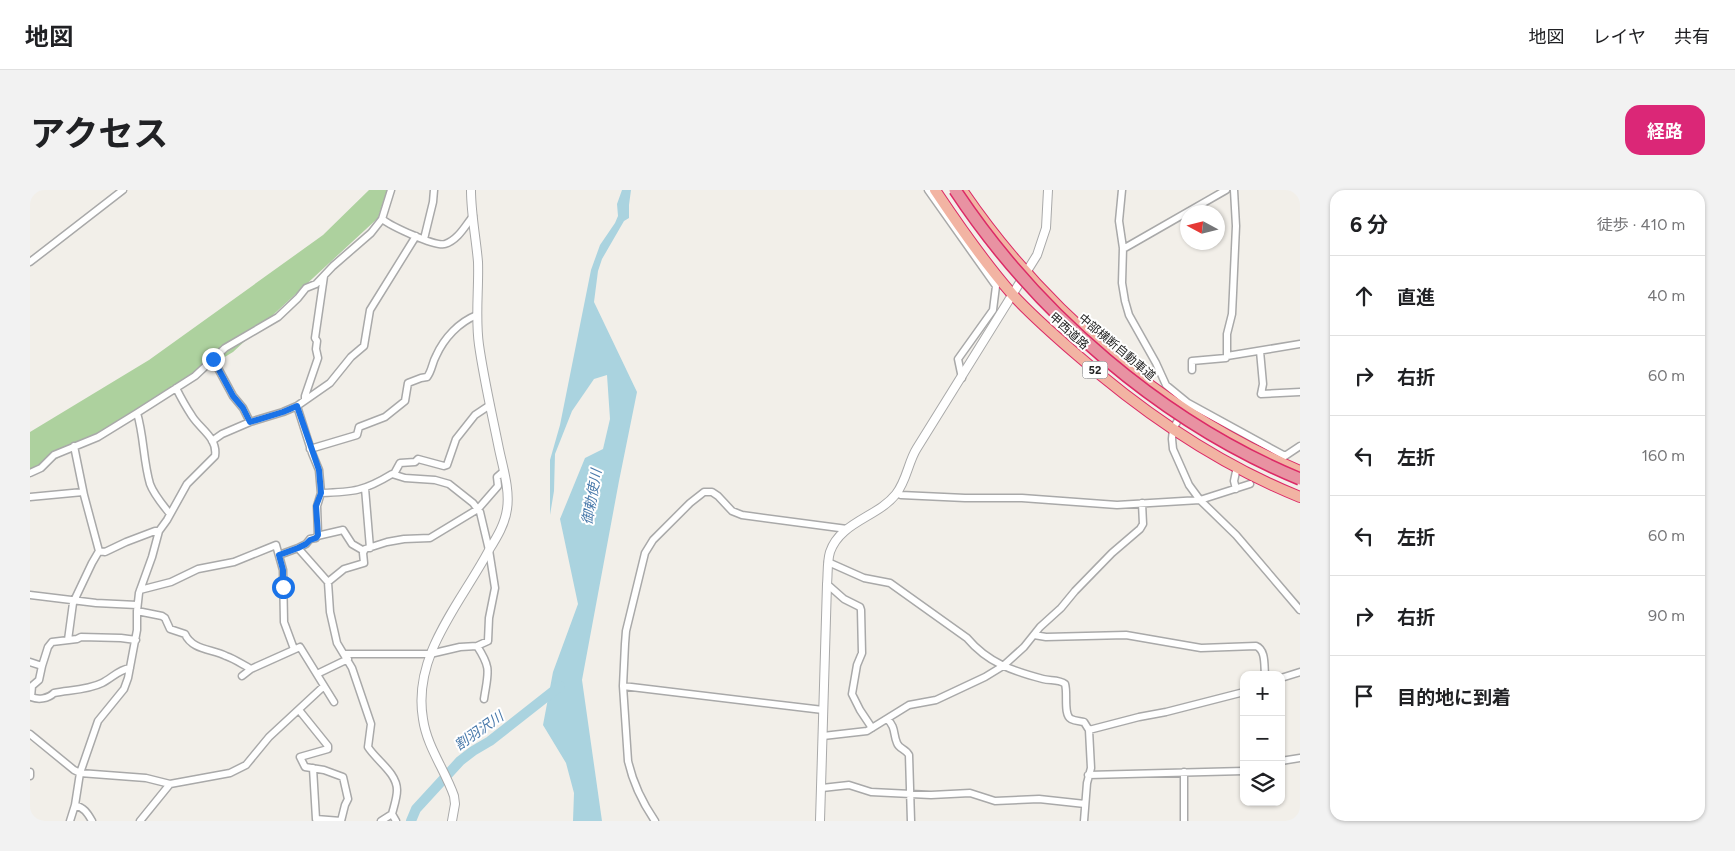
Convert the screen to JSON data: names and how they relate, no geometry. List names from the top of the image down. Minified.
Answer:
{"streets":{"highway":["甲西道路","中部横断自動車道","52"]},"water":["御勅使川","割羽沢川"],"north":"left","page":{"header":"地図","nav":["地図","レイヤ","共有"],"title":"アクセス","buttons":"経路","heading":["6 分","徒歩 · 410 m"],"list":[["直進","40 m"],["右折","60 m"],["左折","160 m"],["左折","60 m"],["右折","90 m"],"目的地に到着"],"map_buttons":["+","−"]}}
